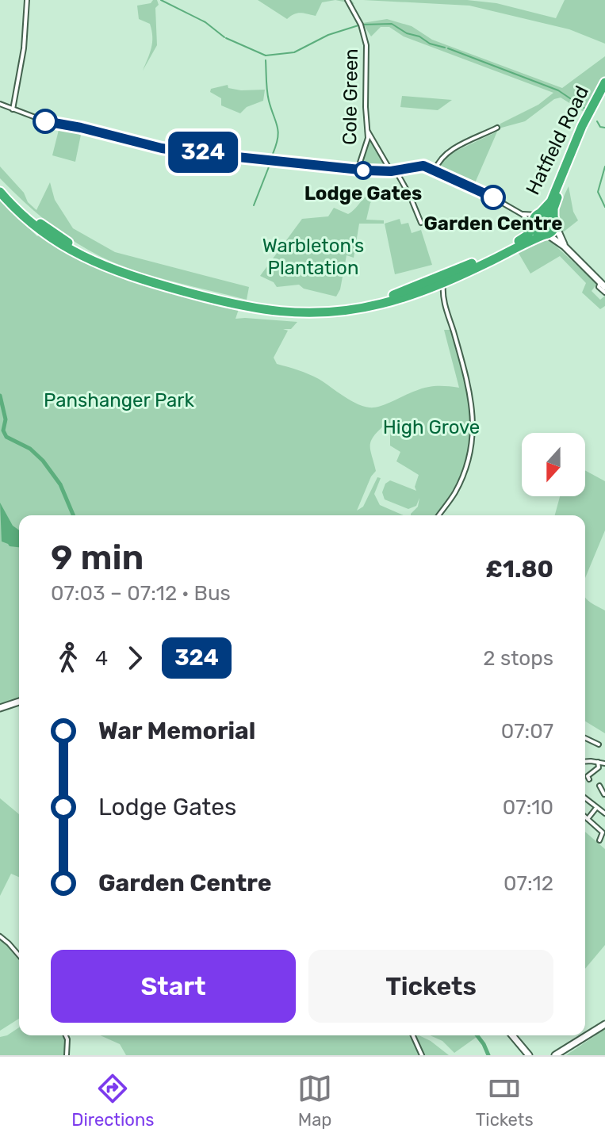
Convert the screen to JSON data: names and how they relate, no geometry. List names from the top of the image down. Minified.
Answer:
{"streets":{"highway":["Hatfield Road"],"street":["Cole Green"]},"parks":["Warbleton's Plantation","Panshanger Park","High Grove"],"places":["Lodge Gates","Garden Centre"],"lines":["bus line 324"],"north":"bottom","page":{"on_map":"324","heading":["9 min","07:03 – 07:12 · Bus","£1.80"],"legs":["4","324","2 stops"],"list":[{"name":"War Memorial","value":"07:07"},{"name":"Lodge Gates","value":"07:10"},{"name":"Garden Centre","value":"07:12"}],"buttons":["Start","Tickets"],"tabs":["Directions","Map","Tickets"]}}
